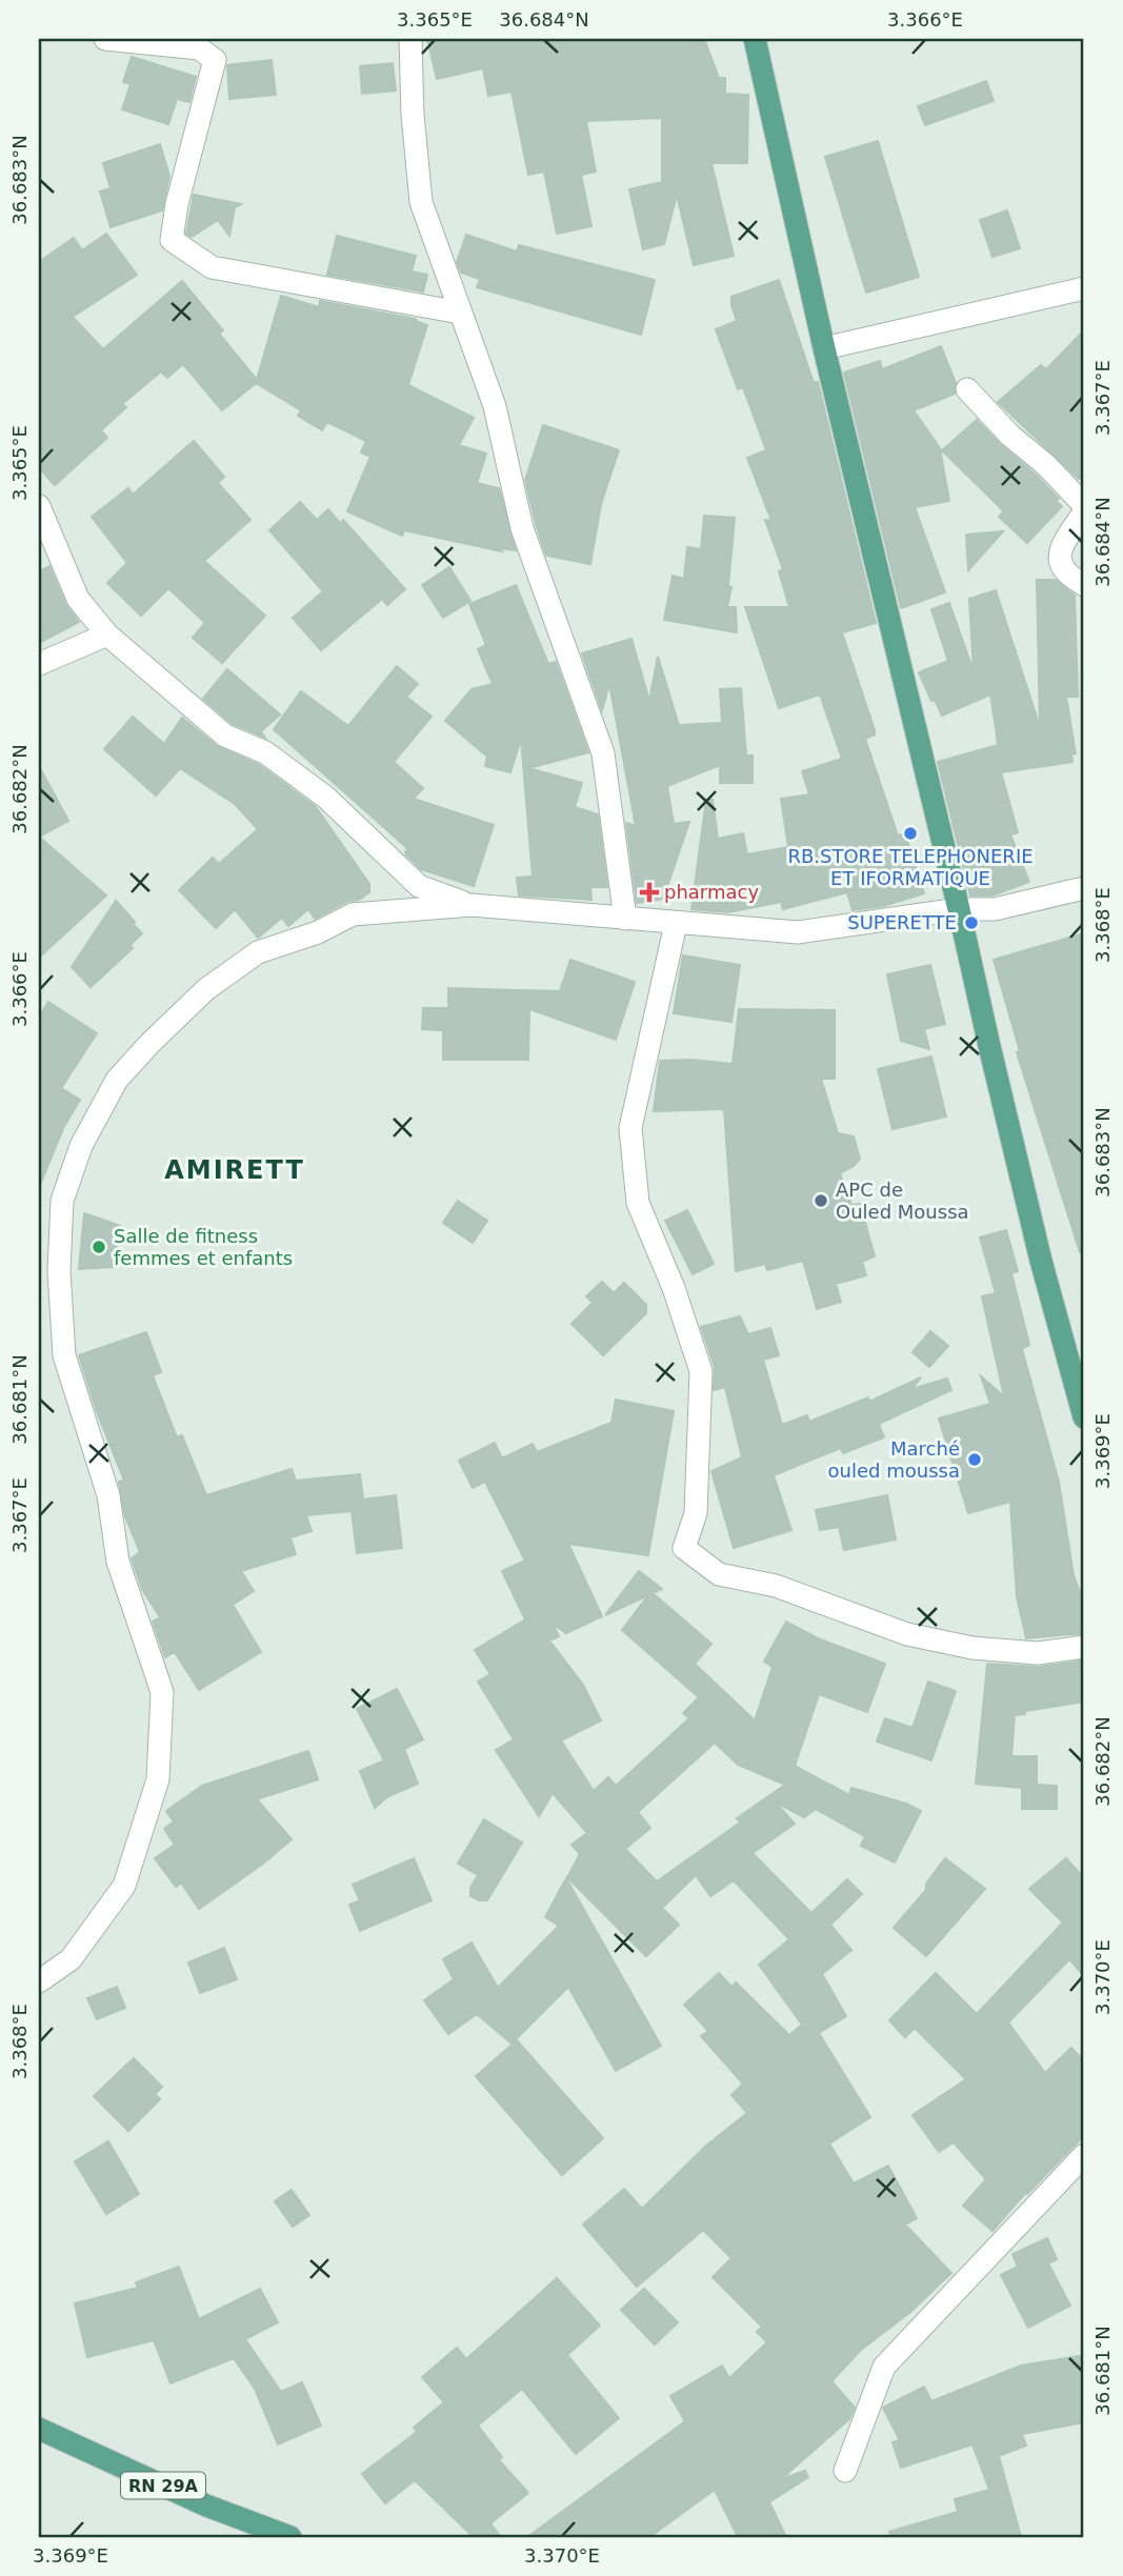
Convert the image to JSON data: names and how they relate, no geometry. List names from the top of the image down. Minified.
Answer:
{"streets":{"main road":["RN 29A"]},"districts":["AMIRETT"],"places":{"other":["RB.STORE TELEPHONERIE ET IFORMATIQUE","SUPERETTE","APC de Ouled Moussa","Salle de fitness femmes et enfants","Marché ouled moussa"],"health":["pharmacy"]},"coordinates":["3.365°E","36.684°N","3.366°E","36.683°N","3.367°E","36.682°N","3.368°E","36.681°N","3.369°E","3.370°E"]}
